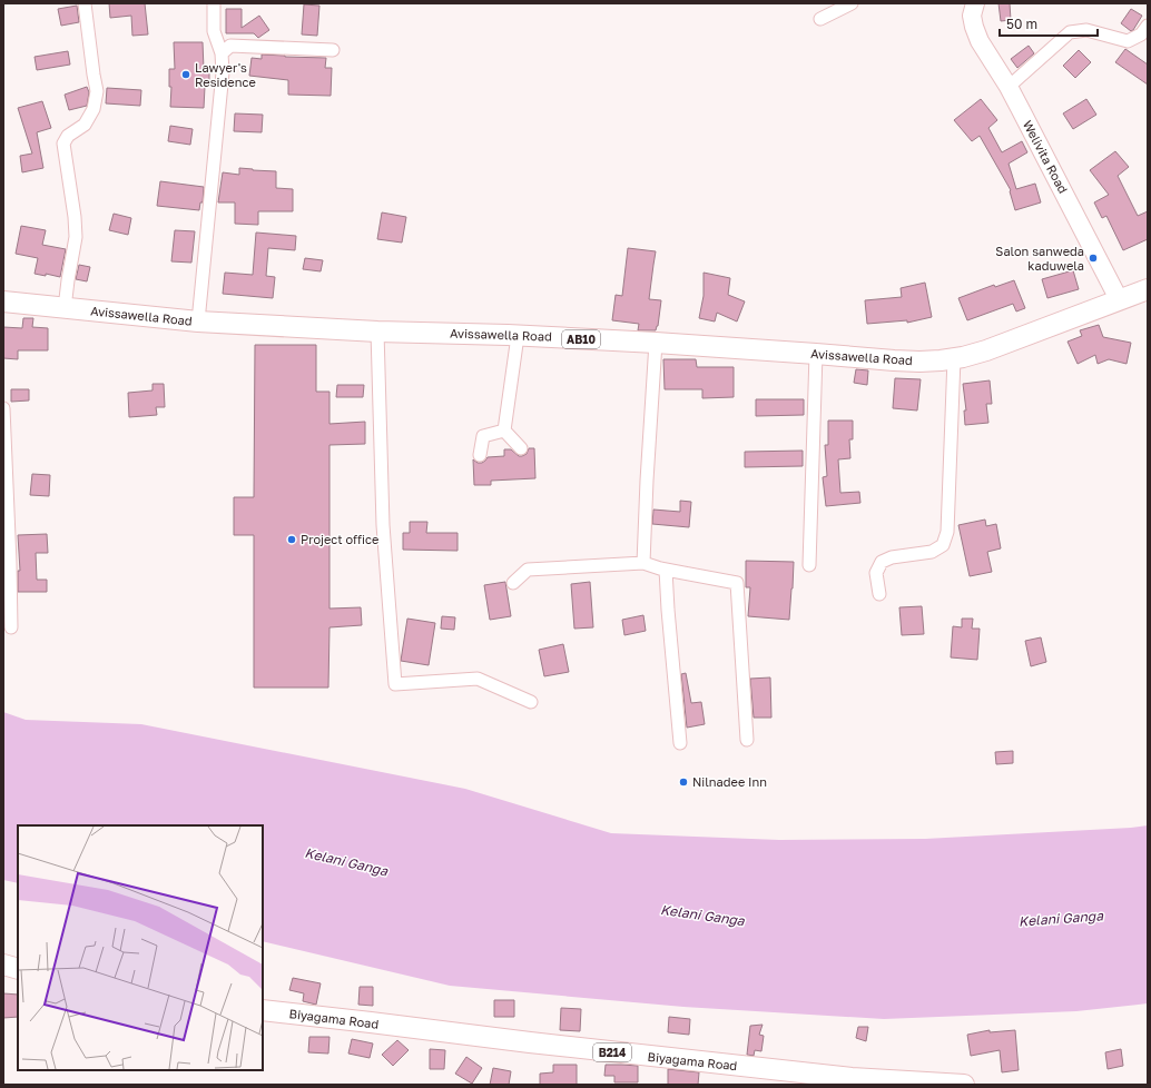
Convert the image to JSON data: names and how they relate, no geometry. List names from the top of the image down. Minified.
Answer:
{"streets":{"main road":["Avissawella Road","AB10","Biyagama Road","B214"],"street":["Welivita Road"]},"crossings":[["Welivita Road","Avissawella Road"]],"water":["Kelani Ganga"],"places":["Lawyer's Residence","Salon sanweda kaduwela","Project office","Nilnadee Inn"],"scale_bar":"50 m"}
